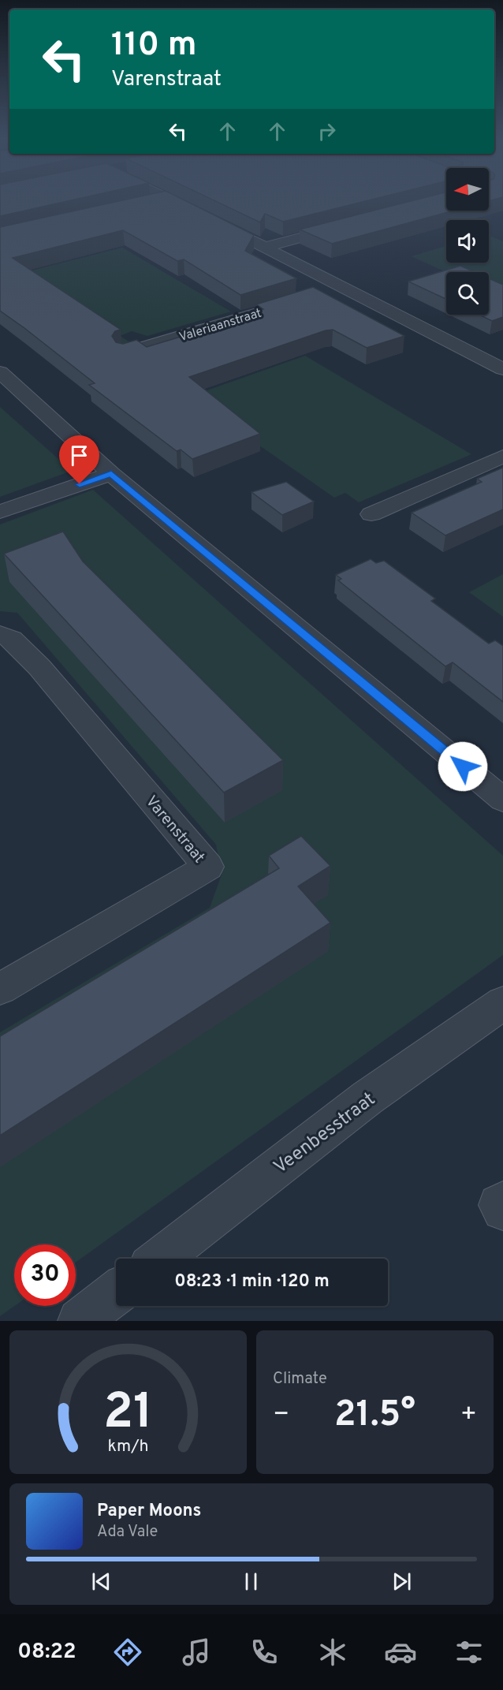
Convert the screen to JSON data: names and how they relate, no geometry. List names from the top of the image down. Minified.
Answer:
{"streets":{"street":["Valeriaanstraat","Varenstraat","Veenbesstraat"]},"north":"left","page":{"turn":["110 m","Varenstraat"],"limit":"30","trip":"08:23 · 1 min · 120 m","tile":"Climate","heat":["−","21.5°","+"],"song":["Paper Moons","Ada Vale"],"tabs":"08:22","gauge":["21","km/h"]}}
